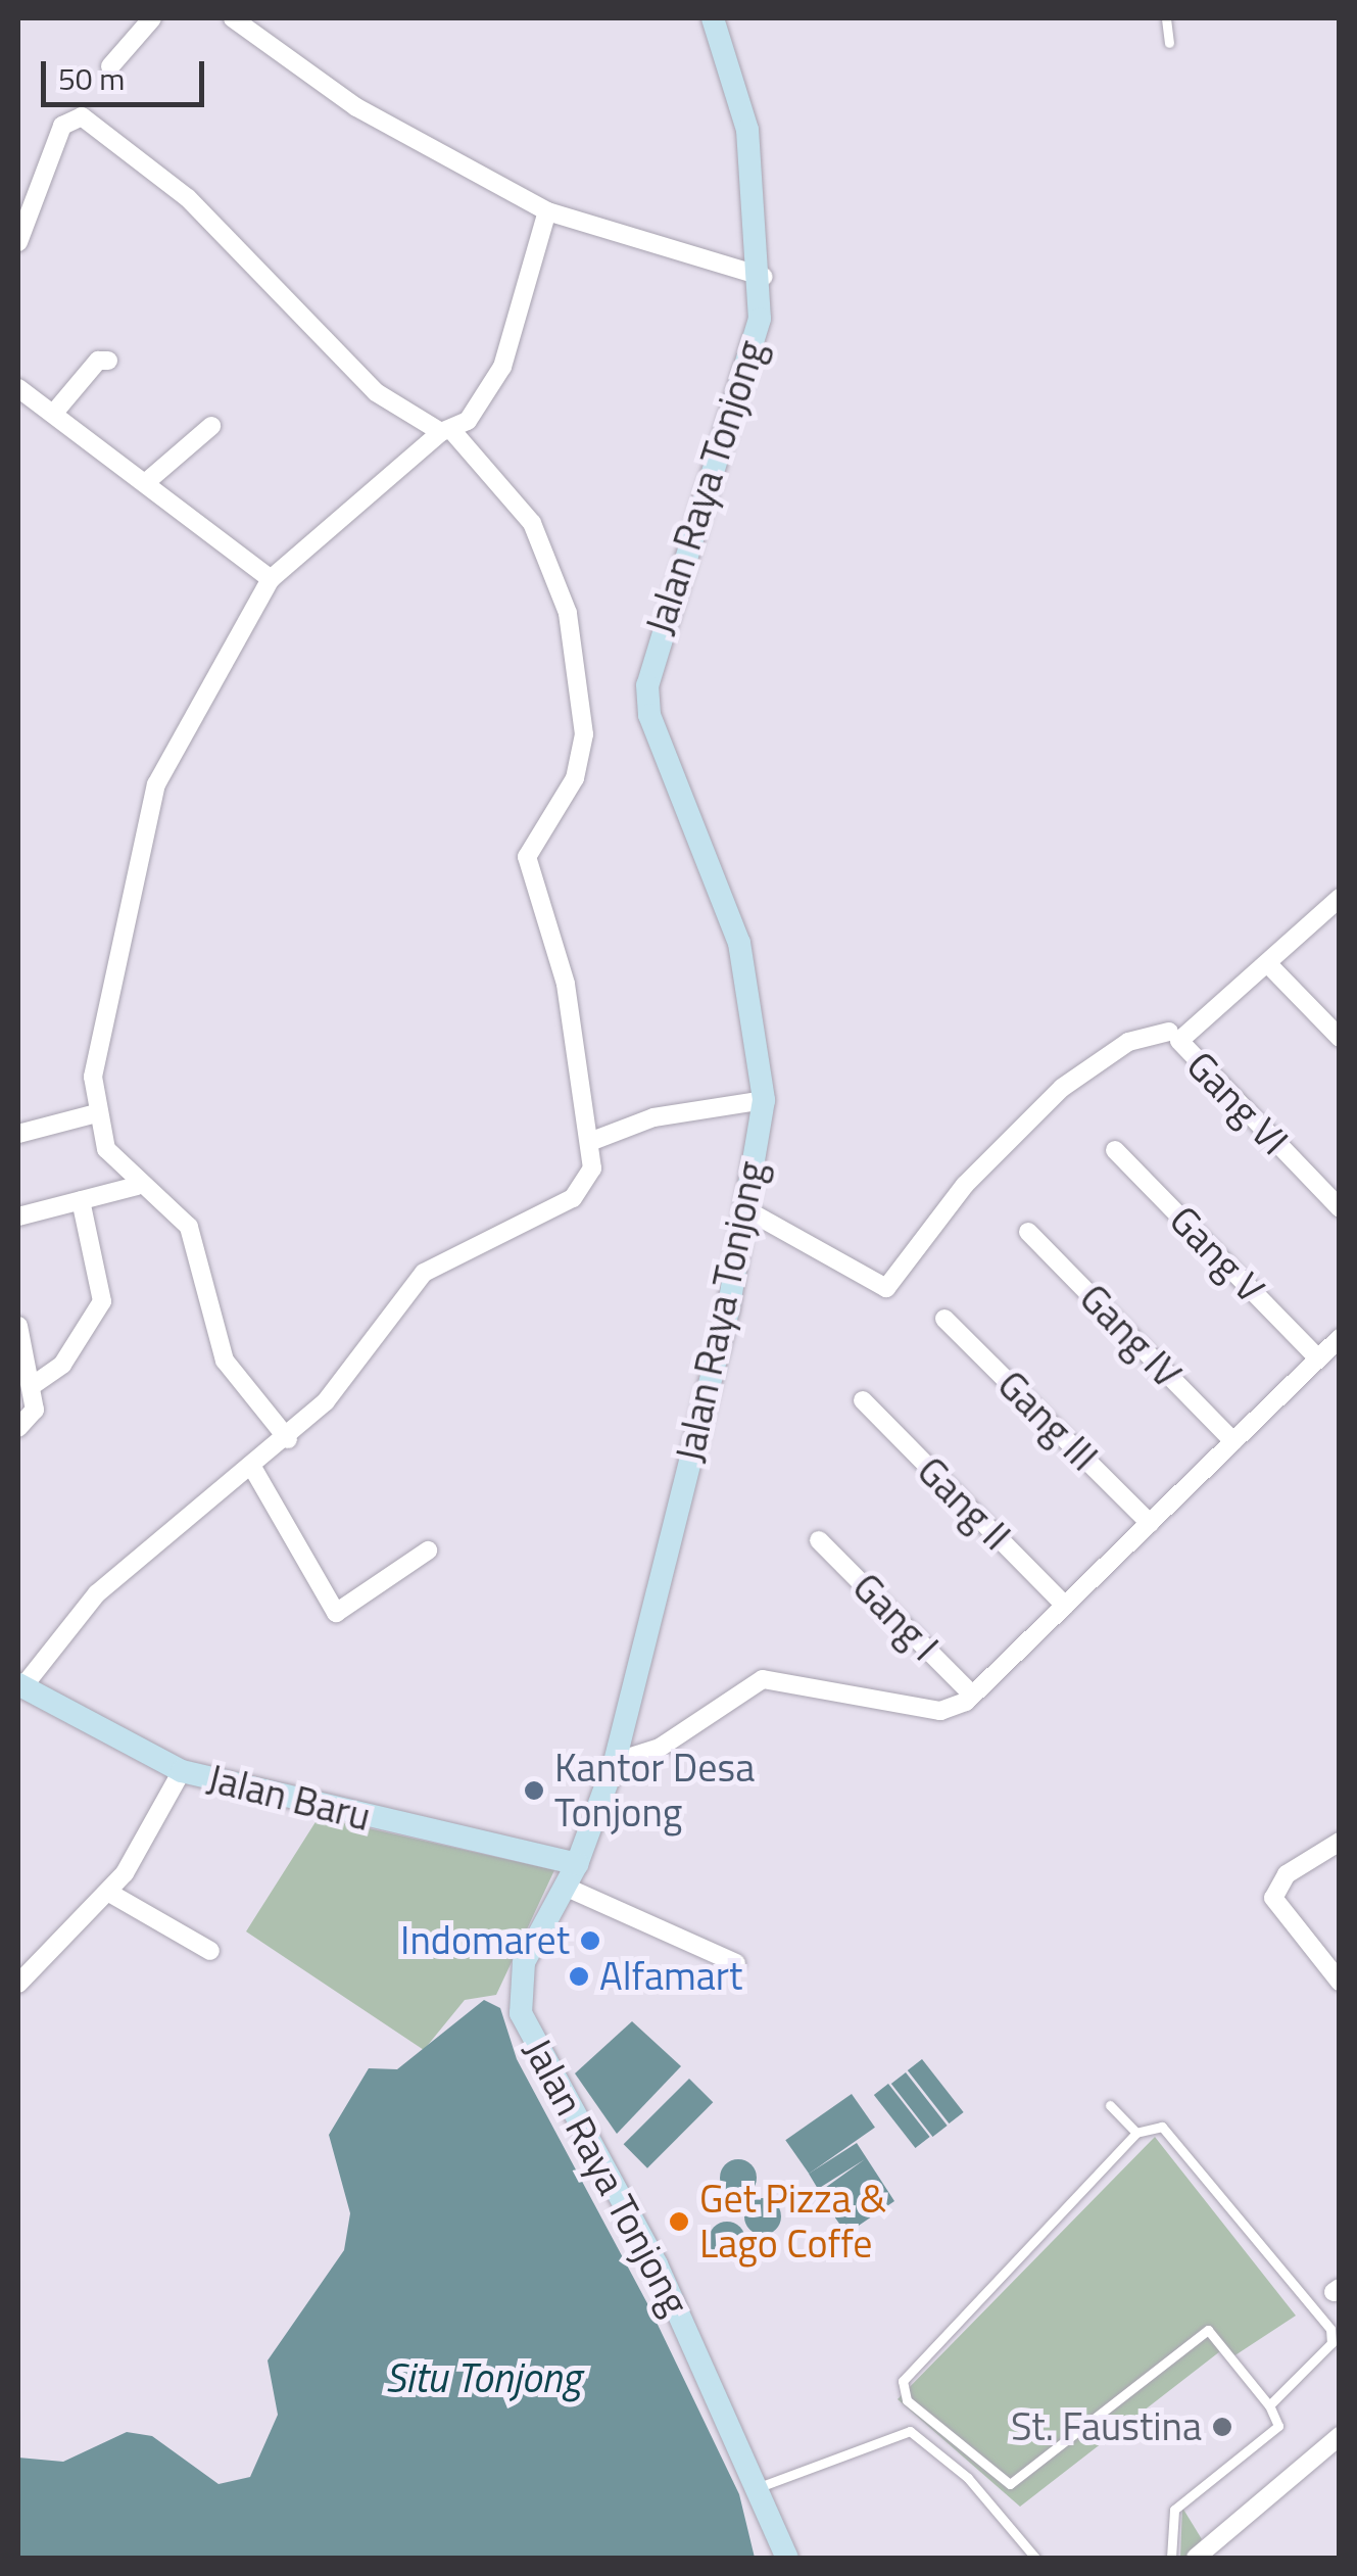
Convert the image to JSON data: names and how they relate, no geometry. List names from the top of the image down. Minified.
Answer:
{"streets":{"main road":["Jalan Raya Tonjong","Jalan Baru"],"street":["Gang VI","Gang V","Gang IV","Gang III","Gang II","Gang I"]},"crossings":[["Jalan Raya Tonjong","Jalan Baru"]],"water":["Situ Tonjong"],"places":["Kantor Desa Tonjong","Indomaret","Alfamart","Get Pizza & Lago Coffe","St. Faustina"],"scale_bar":"50 m"}
